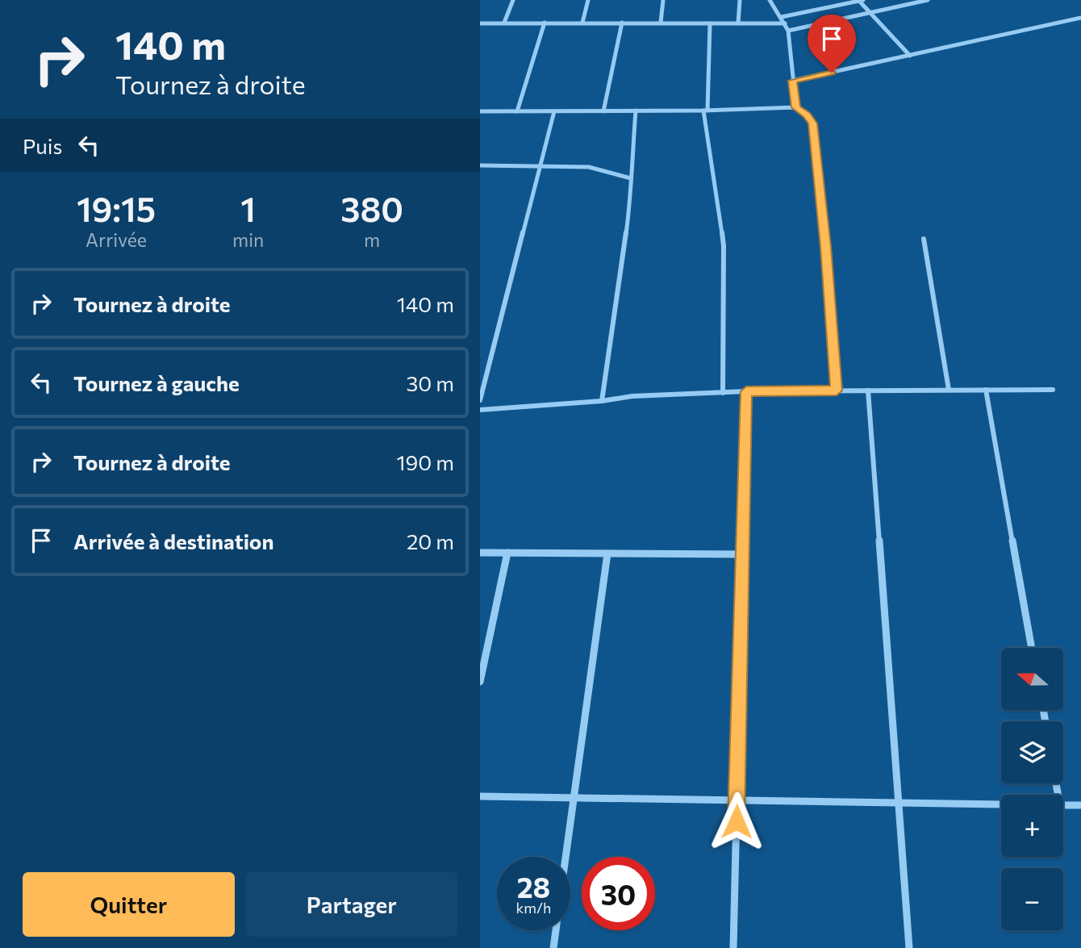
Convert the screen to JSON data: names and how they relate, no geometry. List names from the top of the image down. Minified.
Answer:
{"north":"left","page":{"turn":["140 m","Tournez à droite"],"then":"Puis","eta":["19:15","Arrivée","1","min","380","m"],"list":[{"name":"Tournez à droite","value":"140 m"},{"name":"Tournez à gauche","value":"30 m"},{"name":"Tournez à droite","value":"190 m"},{"name":"Arrivée à destination","value":"20 m"}],"map_buttons":["+","−"],"speed":"28 km/h","limit":"30","buttons":["Quitter","Partager"]}}
